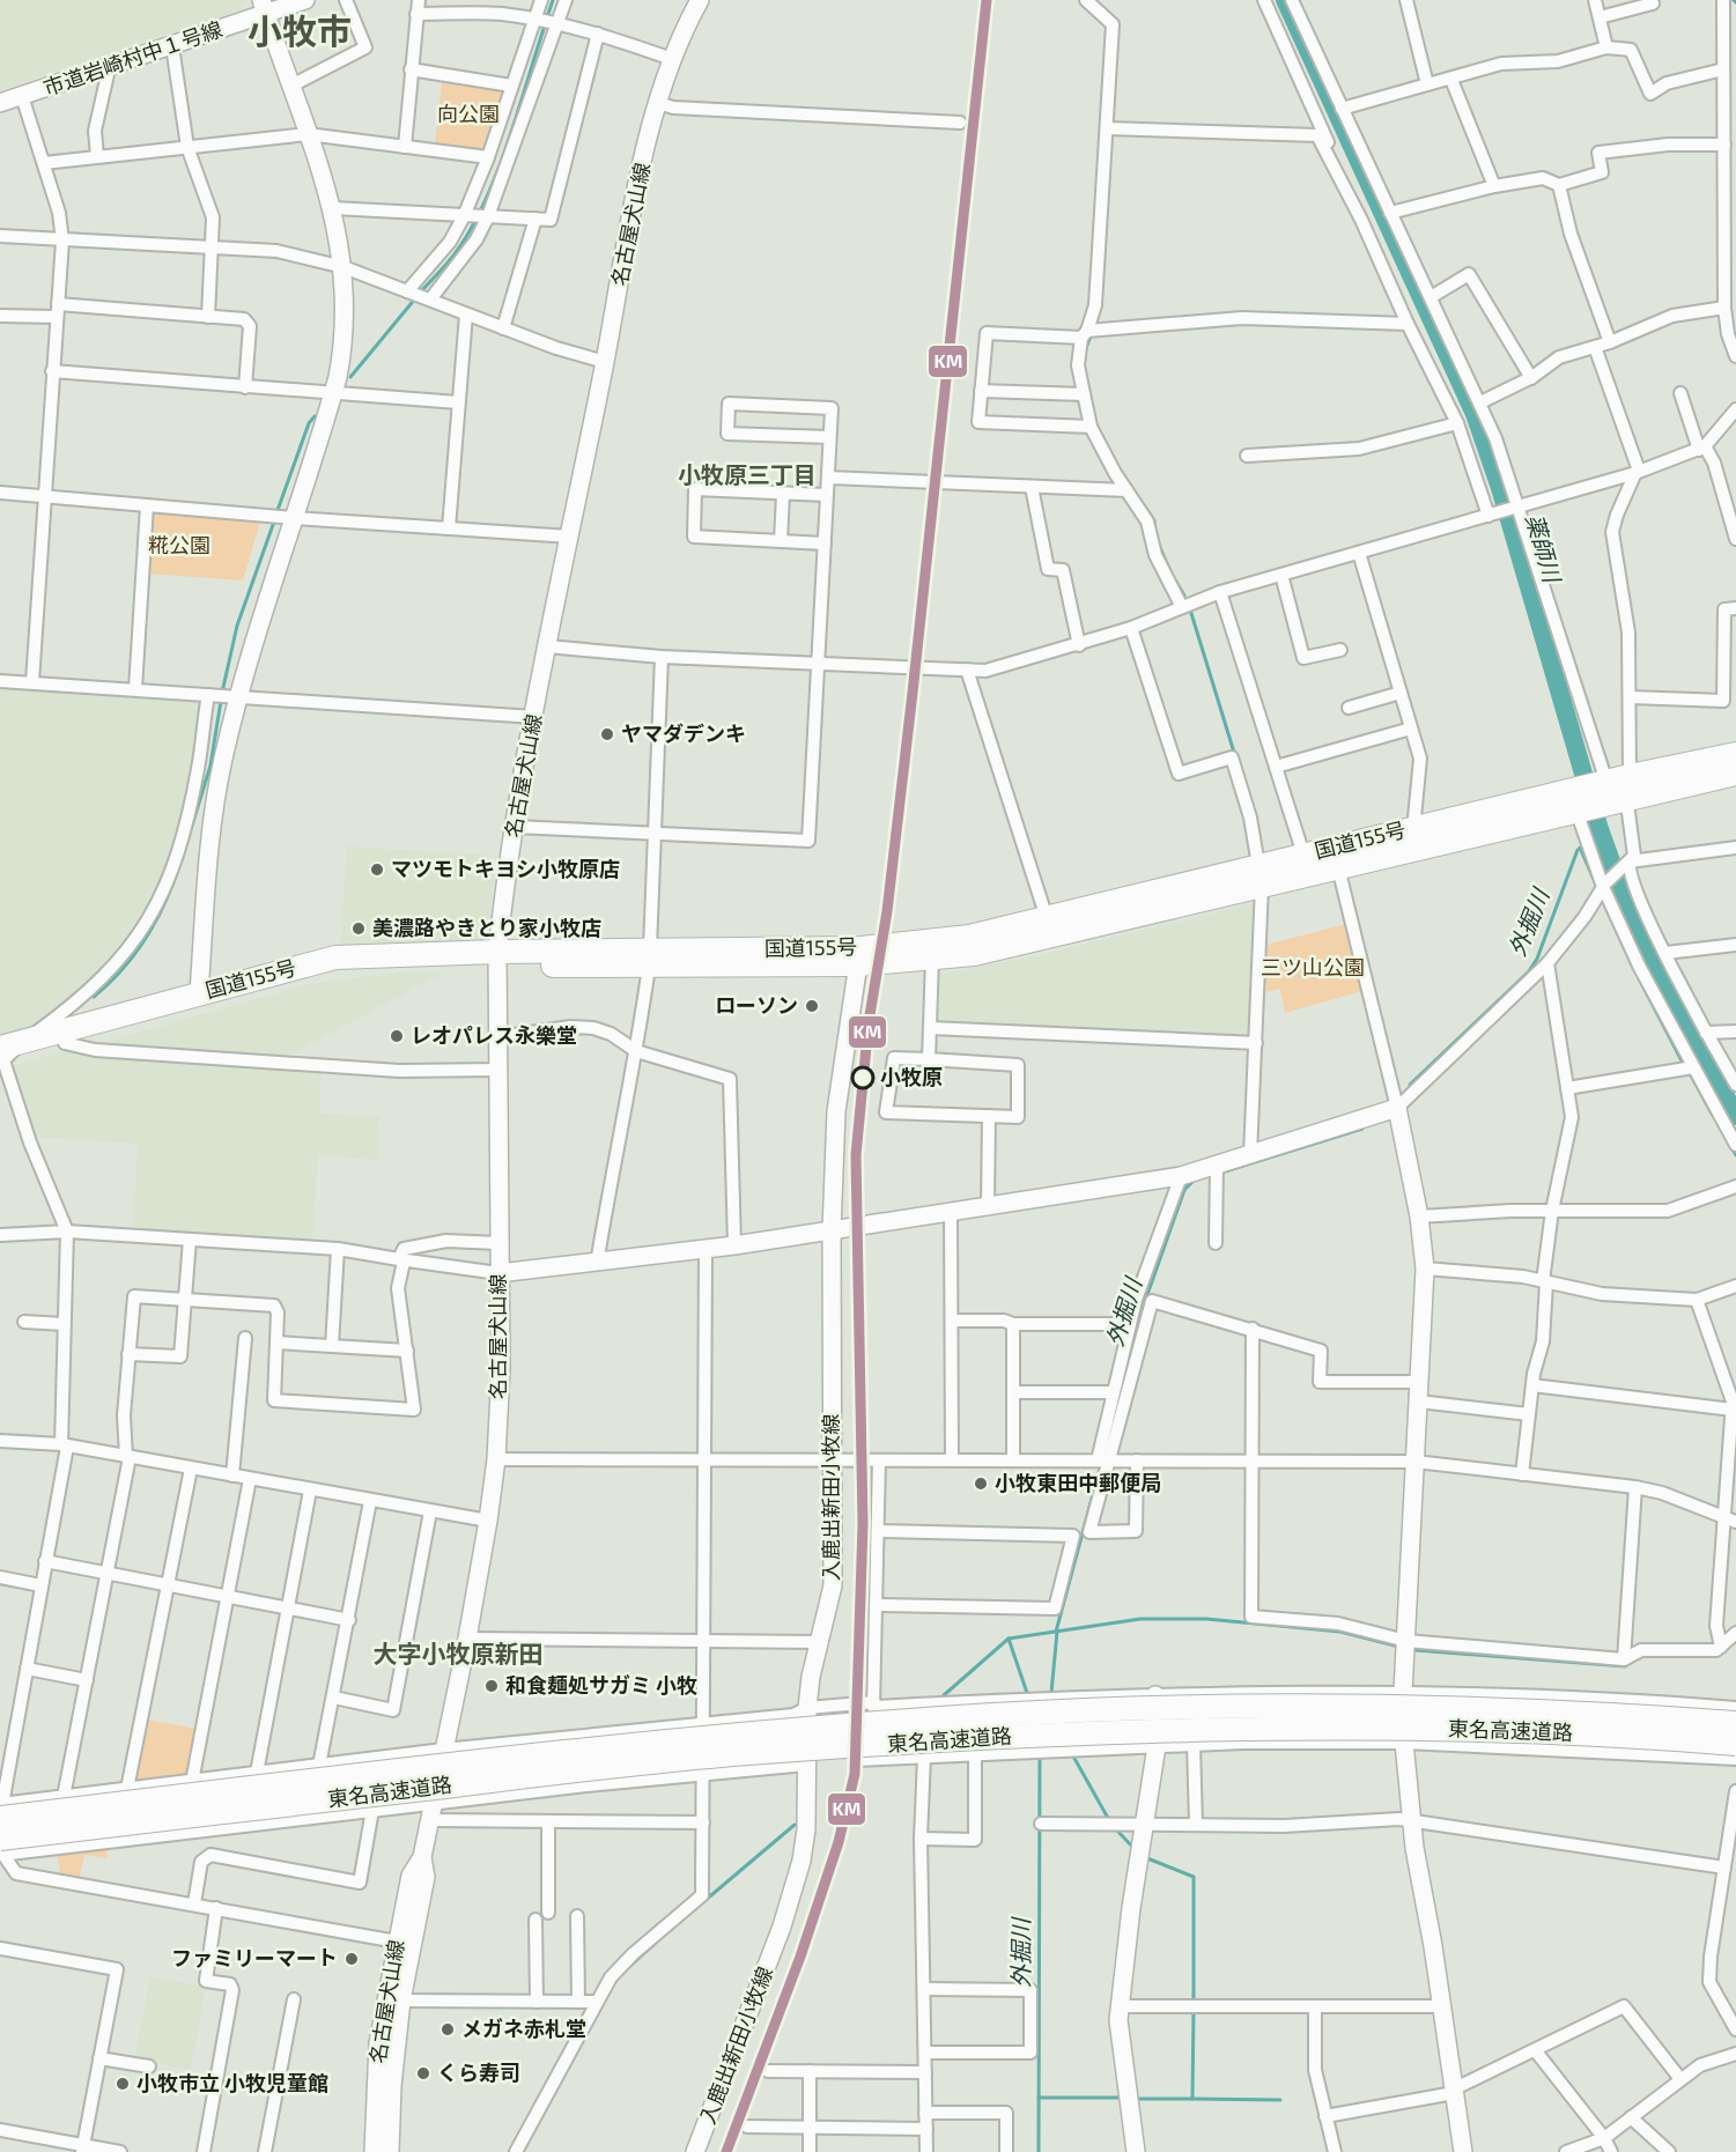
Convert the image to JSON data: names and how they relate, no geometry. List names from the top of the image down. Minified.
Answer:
{"streets":{"highway":["国道155号","東名高速道路"],"street":["市道岩崎村中１号線","名古屋犬山線","入鹿出新田小牧線"]},"crossings":[["名古屋犬山線","国道155号"],["国道155号","入鹿出新田小牧線"]],"districts":["小牧市","小牧原三丁目","大字小牧原新田"],"water":["薬師川","外掘川"],"parks":["向公園","糀公園","三ツ山公園"],"places":["ヤマダデンキ","マツモトキヨシ小牧原店","美濃路やきとり家小牧店","ローソン","レオパレス永樂堂","小牧原","小牧東田中郵便局","和食麺処サガミ 小牧","ファミリーマート","メガネ赤札堂","くら寿司","小牧市立 小牧児童館"],"lines":["transit line KM"]}
